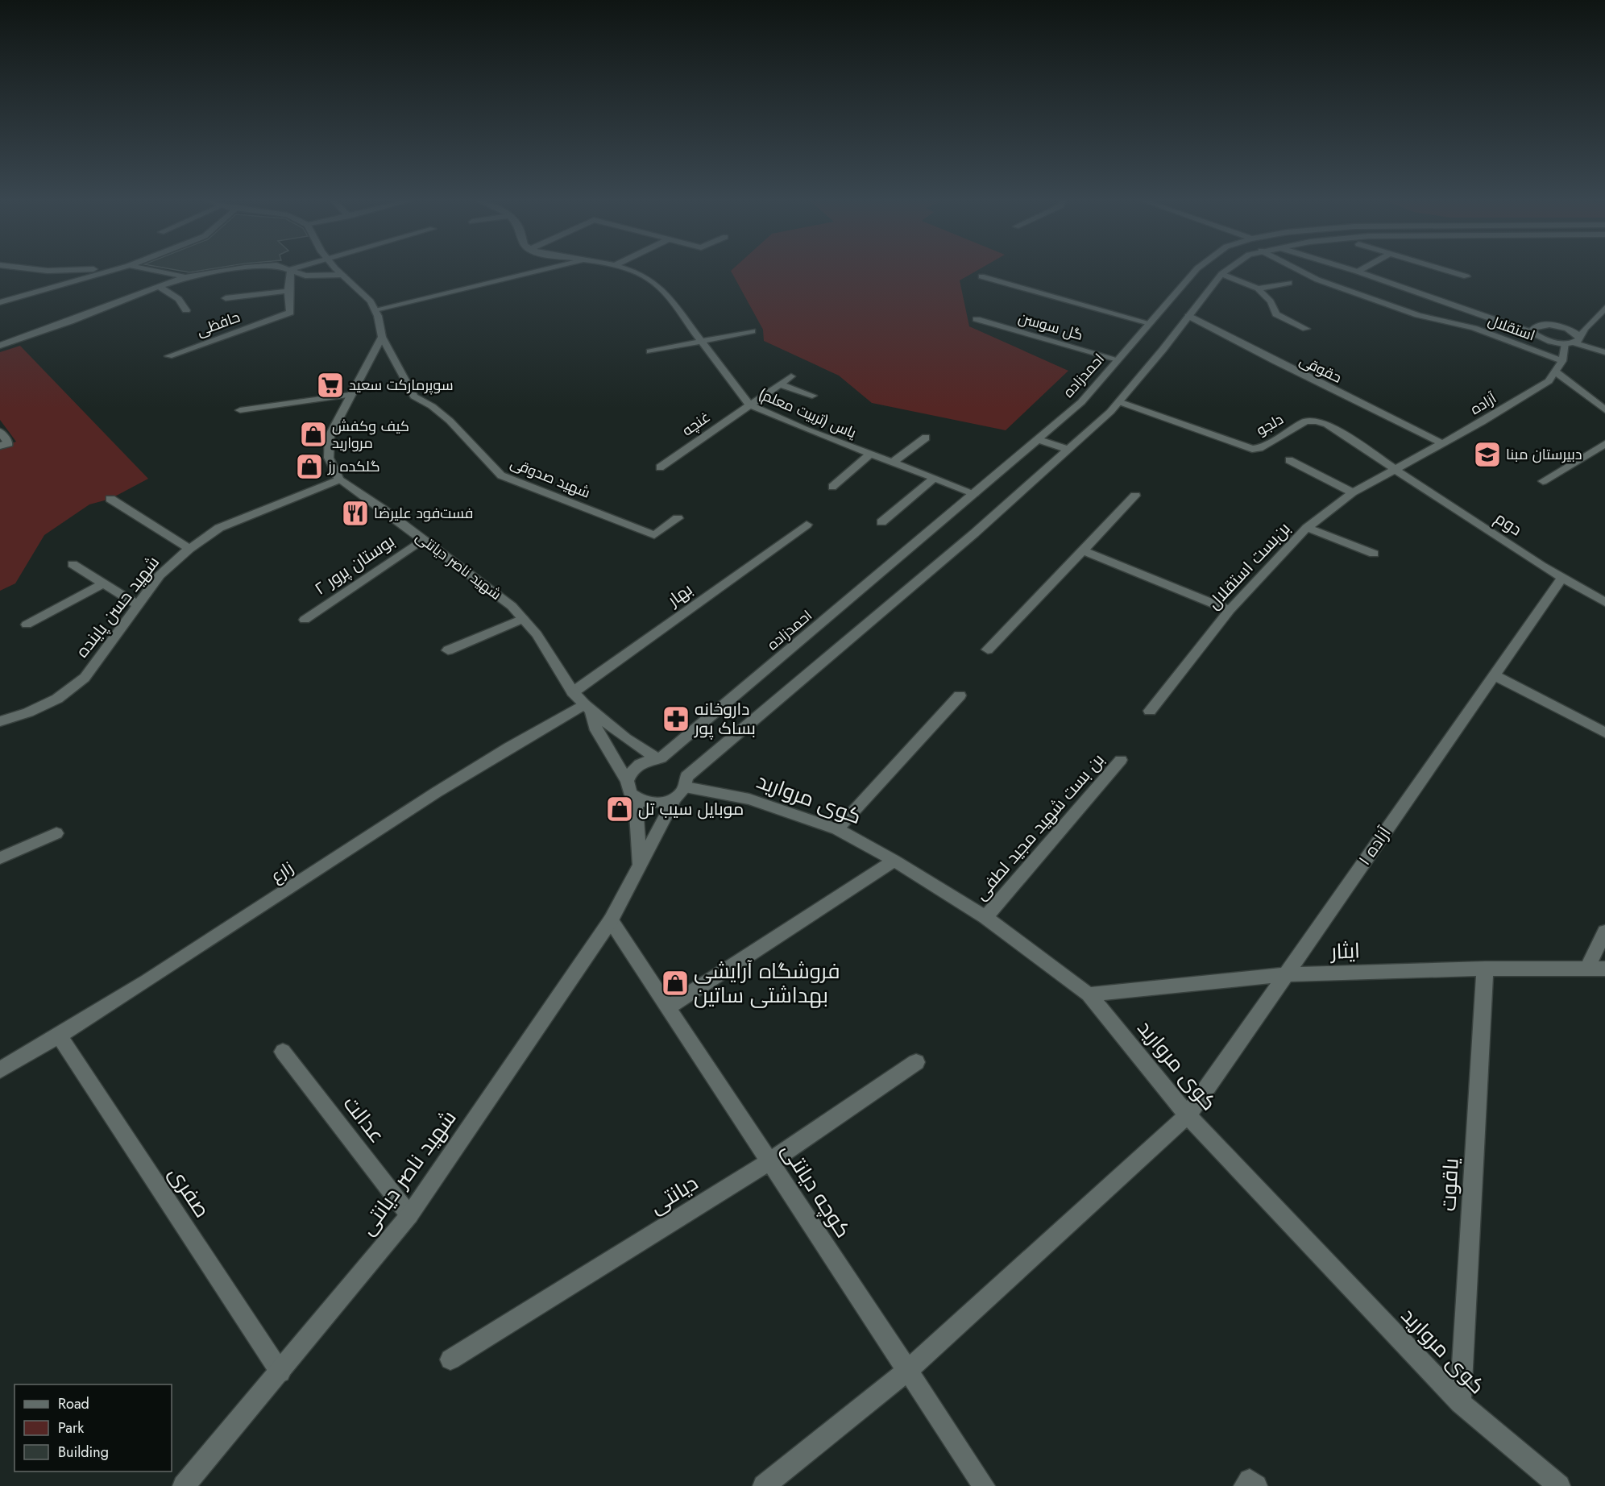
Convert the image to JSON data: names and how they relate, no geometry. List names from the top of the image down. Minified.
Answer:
{"streets":{"street":["حافظی","گل سوسن","استقلال","حقوقی","احمدزاده","آزاده","یاس (تربیت معلم)","غنچه","دلجو","شهید صدوقی","دوم","بوستان پرور ۲","شهید ناصر دیانتی","بن‌بست استقلال","بهار","شهید حسن پاینده","کوی مروارید","بن بست شهید مجید لطفی","آزاده ۱","زارع","ایثار","عدالت","یاقوت","کوچه دیانتی","صفری","دیانتی"]},"crossings":[["گل سوسن","احمدزاده"],["استقلال","آزاده"],["حقوقی","آزاده"],["احمدزاده","یاس (تربیت معلم)"],["احمدزاده","شهید ناصر دیانتی"],["آزاده","دلجو"],["آزاده","دوم"],["آزاده","بن‌بست استقلال"],["یاس (تربیت معلم)","غنچه"],["دلجو","دوم"],["دلجو","بن‌بست استقلال"],["دوم","بن‌بست استقلال"],["دوم","آزاده ۱"],["بوستان پرور ۲","شهید ناصر دیانتی"],["شهید ناصر دیانتی","بهار"],["شهید ناصر دیانتی","شهید حسن پاینده"],["شهید ناصر دیانتی","کوی مروارید"],["شهید ناصر دیانتی","زارع"],["شهید ناصر دیانتی","عدالت"],["شهید ناصر دیانتی","کوچه دیانتی"],["شهید ناصر دیانتی","صفری"],["کوی مروارید","بن بست شهید مجید لطفی"],["کوی مروارید","آزاده ۱"],["کوی مروارید","ایثار"],["کوی مروارید","یاقوت"],["آزاده ۱","ایثار"],["آزاده ۱","کوچه دیانتی"],["زارع","صفری"],["ایثار","یاقوت"],["کوچه دیانتی","دیانتی"]],"places":{"supermarket":["سوپرمارکت سعید"],"shop":["کیف و‌کفش مروارید","گلکده رز","موبایل سیب تل","فروشگاه آرایشی بهداشتی ساتین"],"school or university":["دبیرستان مبنا"],"restaurant":["فست‌فود علیرضا"],"pharmacy":["داروخانه بساک پور"]},"legend":["Road","Park","Building"]}
